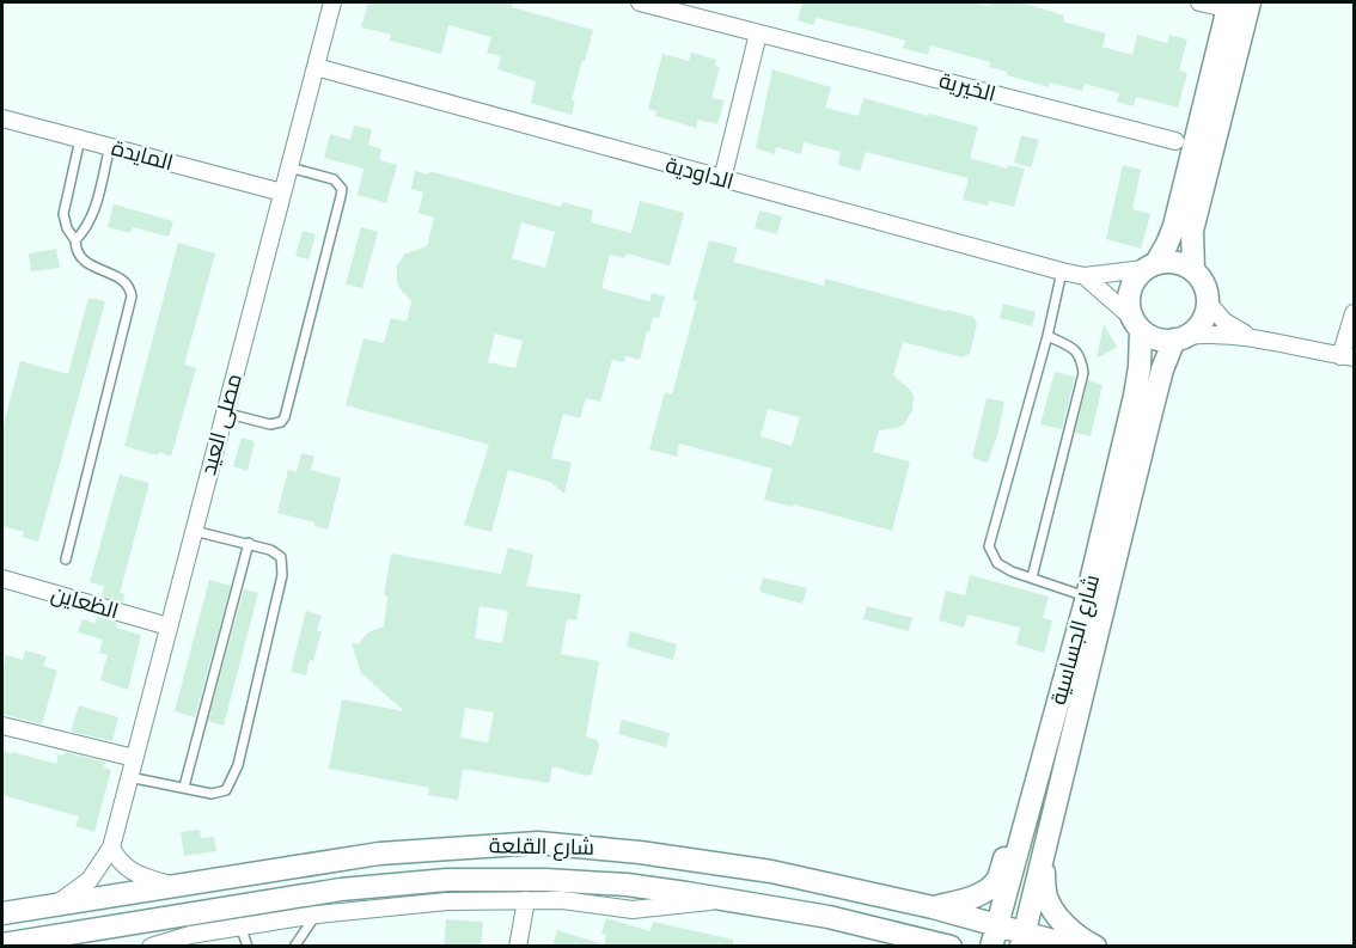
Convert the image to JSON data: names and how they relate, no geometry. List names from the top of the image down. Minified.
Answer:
{"streets":{"main road":["شارع الجساسية","شارع القلعة"],"street":["الخيرية","المايدة","الداودية","مصلى العيد","الظعاين"]},"crossings":[["المايدة","مصلى العيد"],["الداودية","مصلى العيد"],["الداودية","شارع الجساسية"],["مصلى العيد","الظعاين"],["مصلى العيد","شارع القلعة"],["شارع الجساسية","شارع القلعة"]]}
